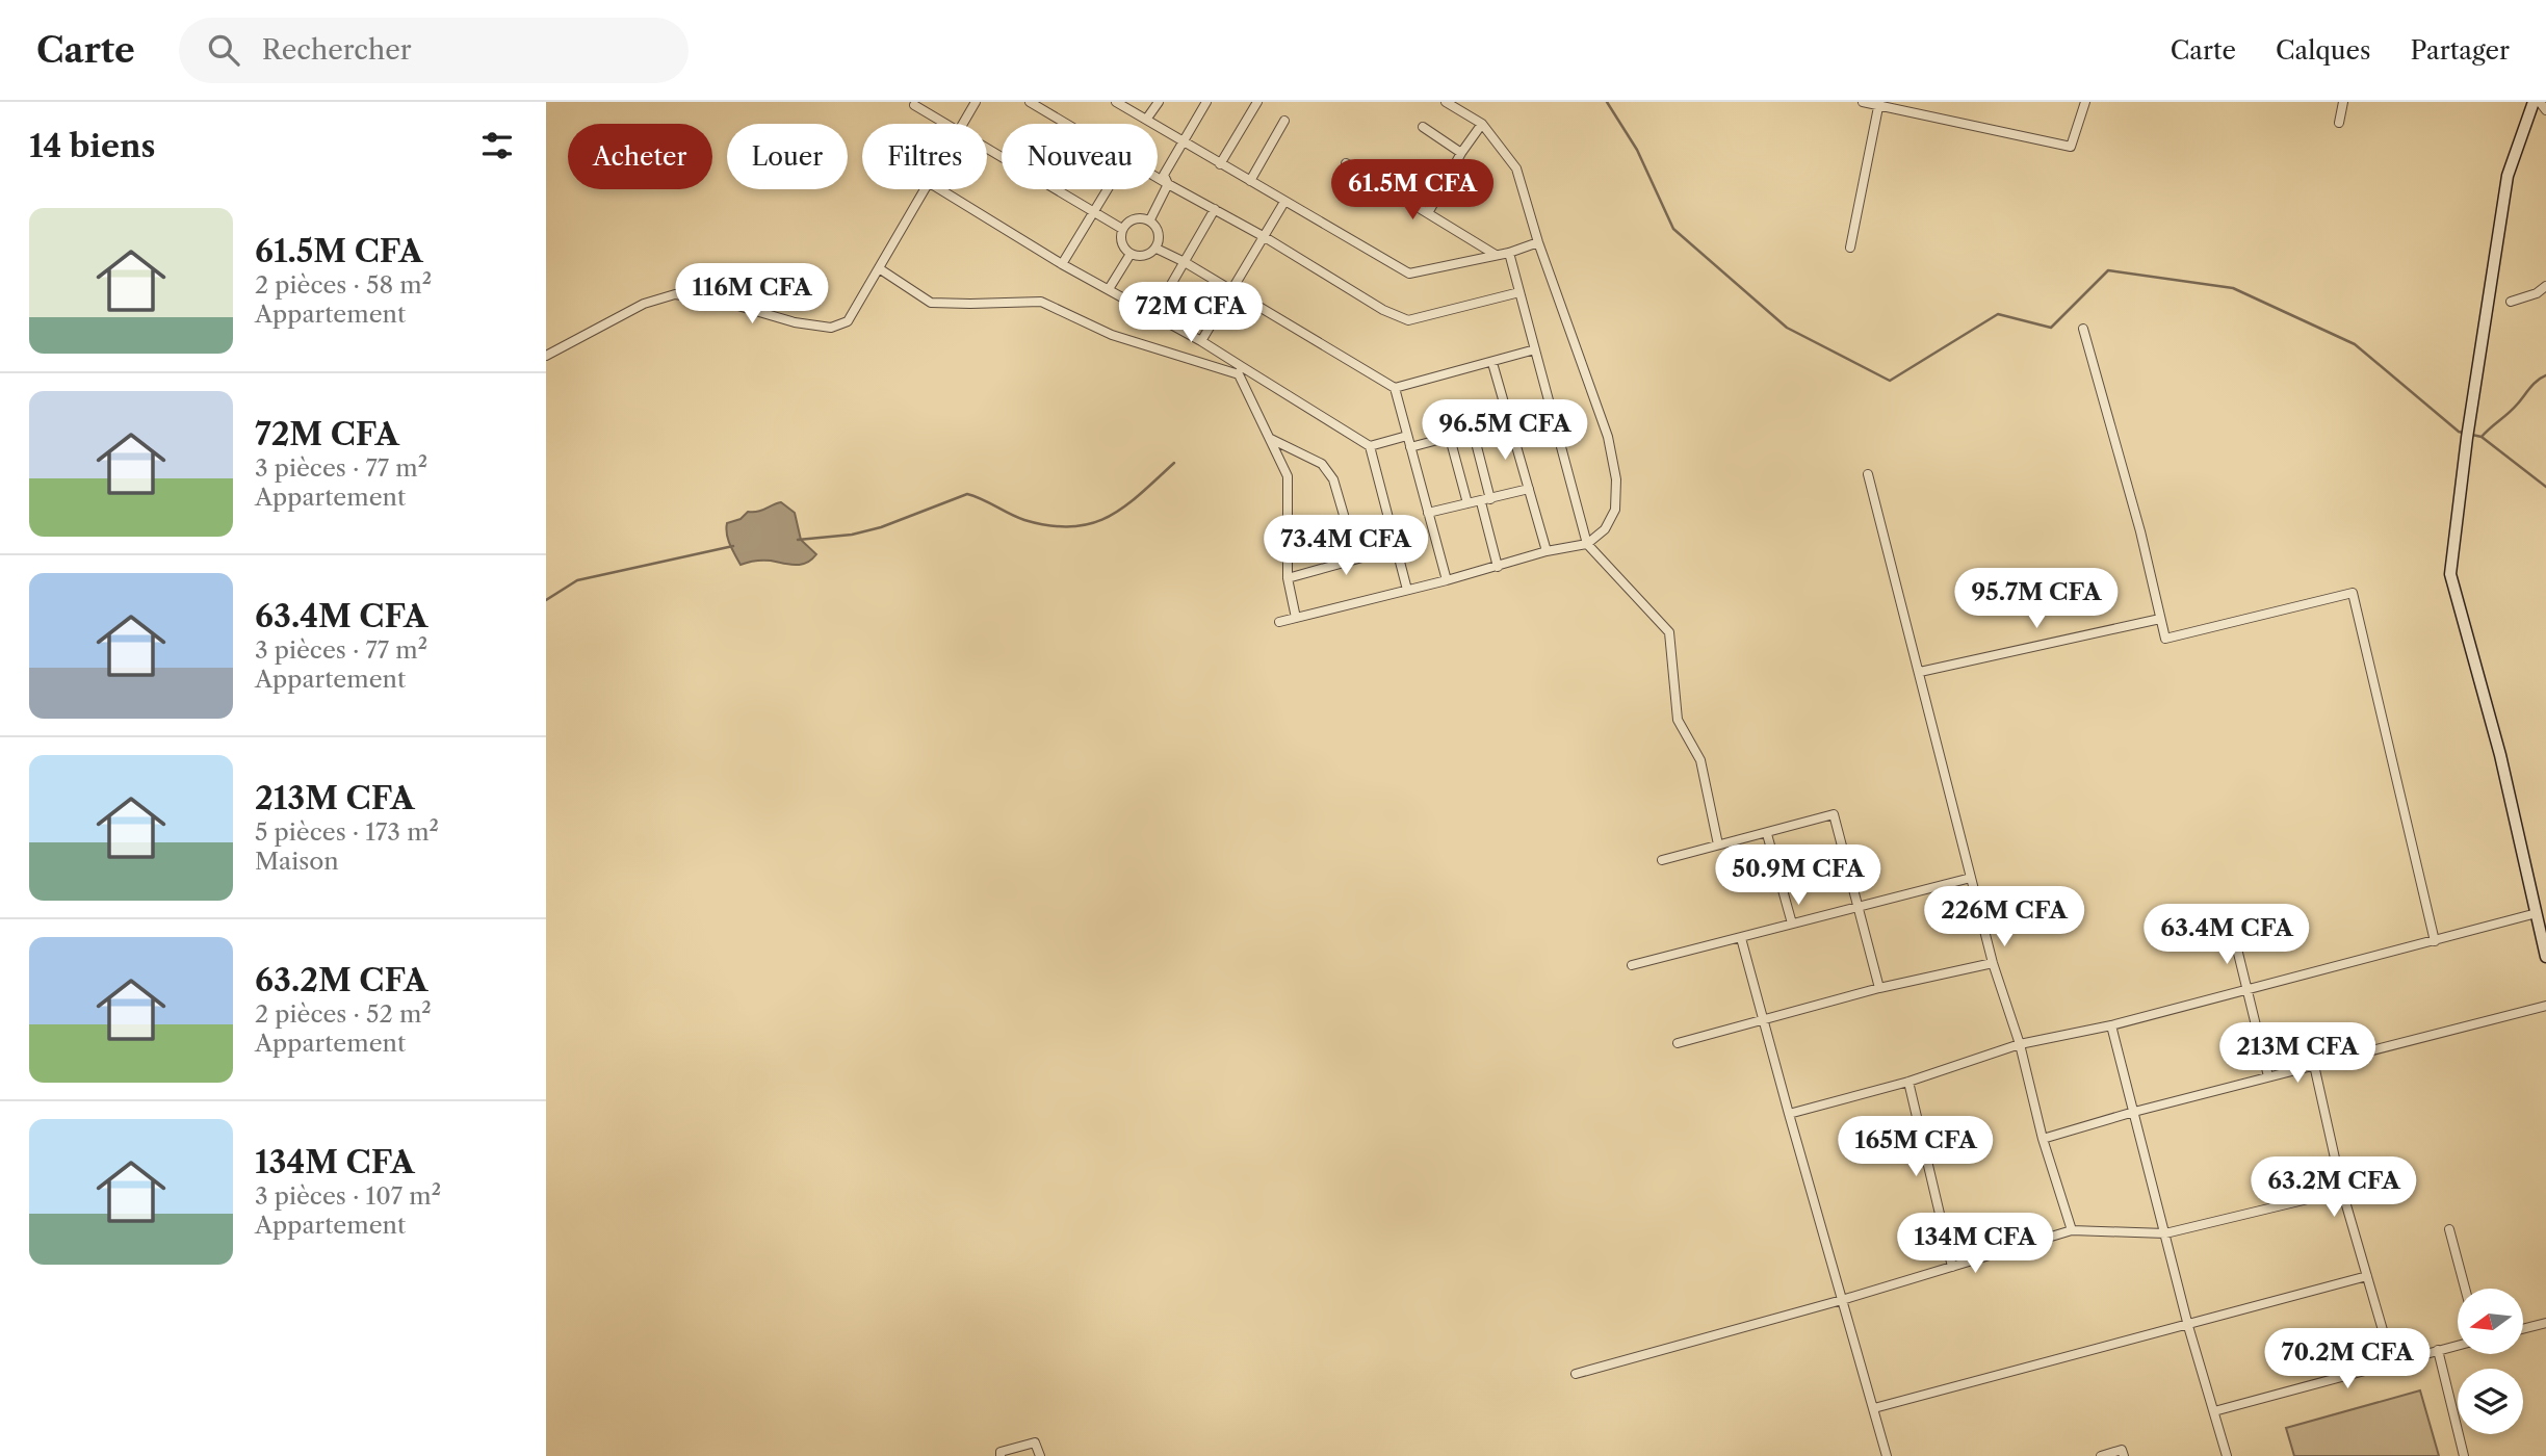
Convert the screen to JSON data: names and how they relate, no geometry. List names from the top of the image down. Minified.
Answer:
{"north":"left","page":{"header":"Carte","search":"Rechercher","nav":["Carte","Calques","Partager"],"heading":"14 biens","chip":["Acheter","Louer","Filtres","Nouveau"],"price":["61.5M CFA","116M CFA","72M CFA","96.5M CFA","73.4M CFA","95.7M CFA","50.9M CFA","226M CFA","63.4M CFA","213M CFA","165M CFA","63.2M CFA","134M CFA","70.2M CFA"],"list":[{"name":"61.5M CFA","note":"2 pièces · 58 m² · Appartement"},{"name":"72M CFA","note":"3 pièces · 77 m² · Appartement"},{"name":"63.4M CFA","note":"3 pièces · 77 m² · Appartement"},{"name":"213M CFA","note":"5 pièces · 173 m² · Maison"},{"name":"63.2M CFA","note":"2 pièces · 52 m² · Appartement"},{"name":"134M CFA","note":"3 pièces · 107 m² · Appartement"}]}}
